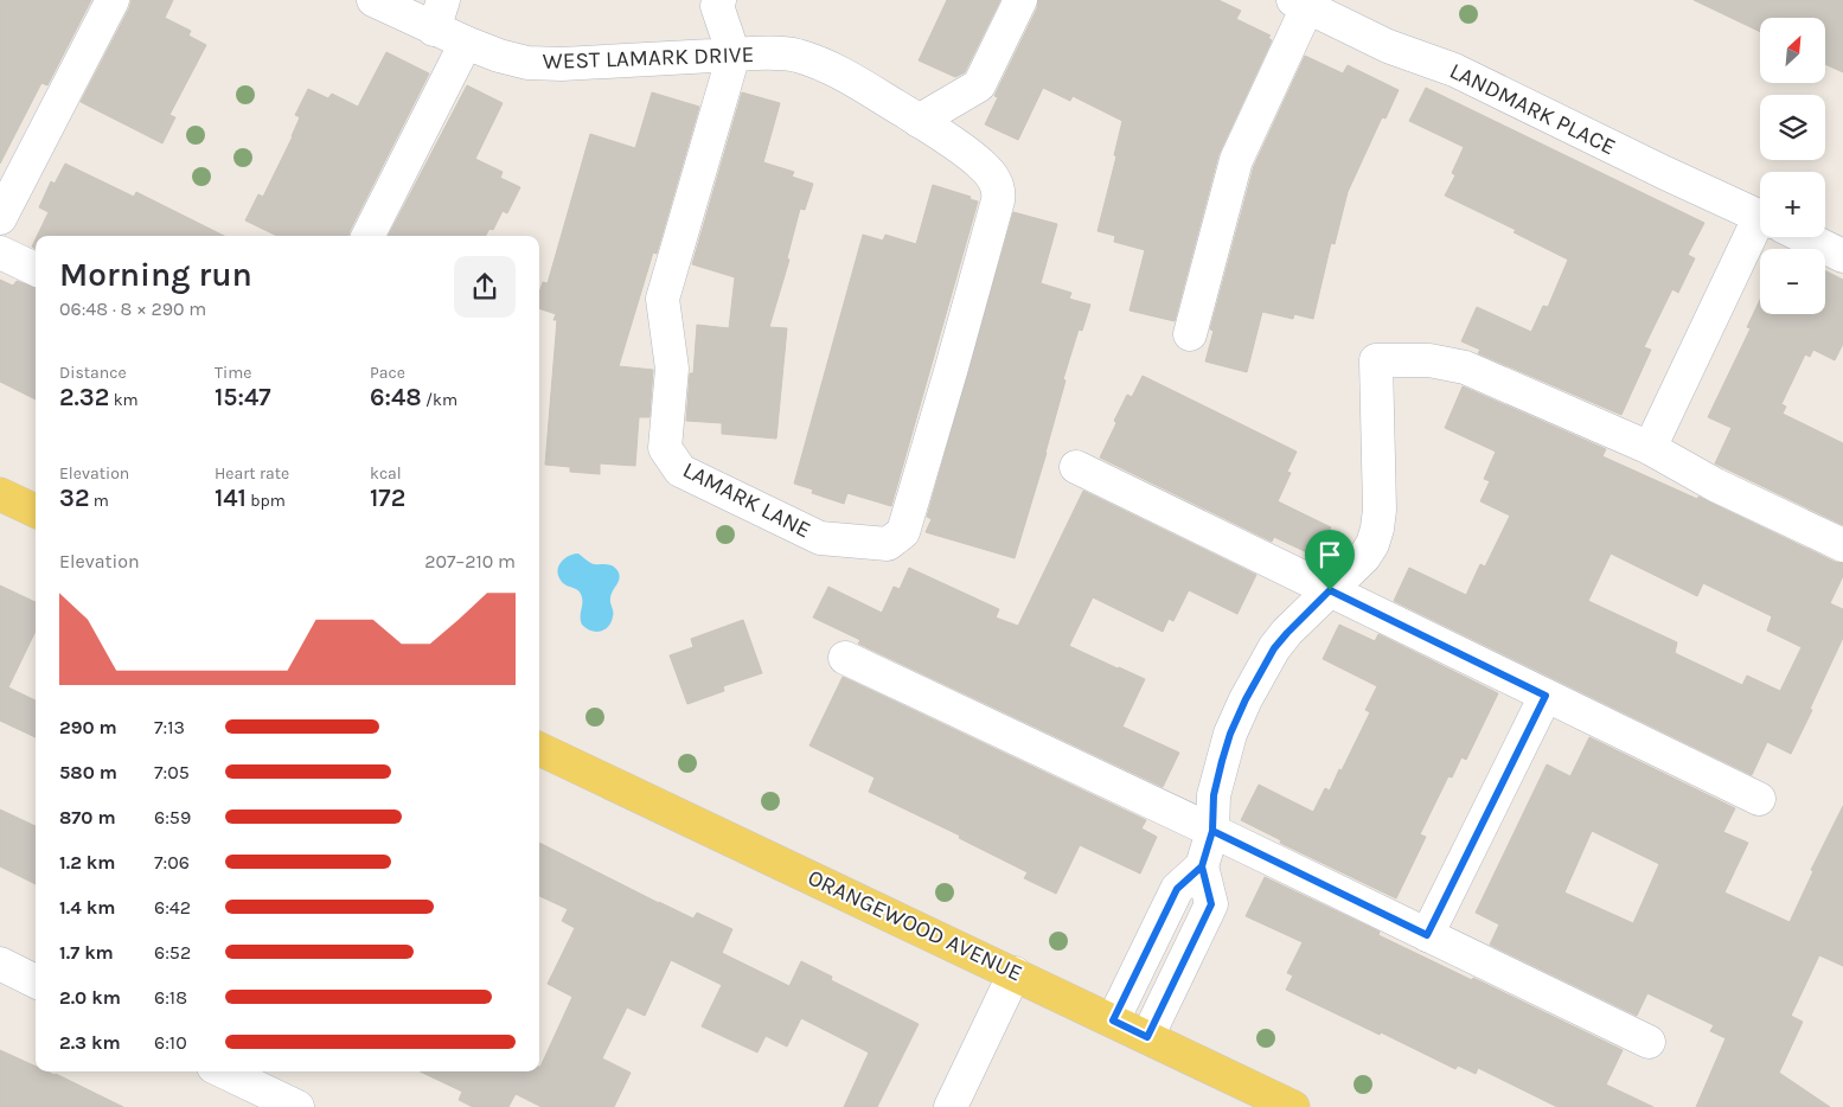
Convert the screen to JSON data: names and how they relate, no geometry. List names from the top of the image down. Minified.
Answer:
{"streets":{"main road":["ORANGEWOOD AVENUE"],"street":["WEST LAMARK DRIVE","LANDMARK PLACE","LAMARK LANE"]},"crossings":[["WEST LAMARK DRIVE","LAMARK LANE"]],"north":"top right","page":{"map_buttons":["+","−"],"heading":["Morning run","06:48 · 8 × 290 m"],"stats":[["Distance","2.32 km"],["Time","15:47"],["Pace","6:48 /km"],["Elevation","32 m"],["Heart rate","141 bpm"],["kcal","172"]],"chart":["Elevation","207–210 m"],"list":[{"name":"290 m","note":"7:13"},{"name":"580 m","note":"7:05"},{"name":"870 m","note":"6:59"},{"name":"1.2 km","note":"7:06"},{"name":"1.4 km","note":"6:42"},{"name":"1.7 km","note":"6:52"},{"name":"2.0 km","note":"6:18"},{"name":"2.3 km","note":"6:10"}]}}
